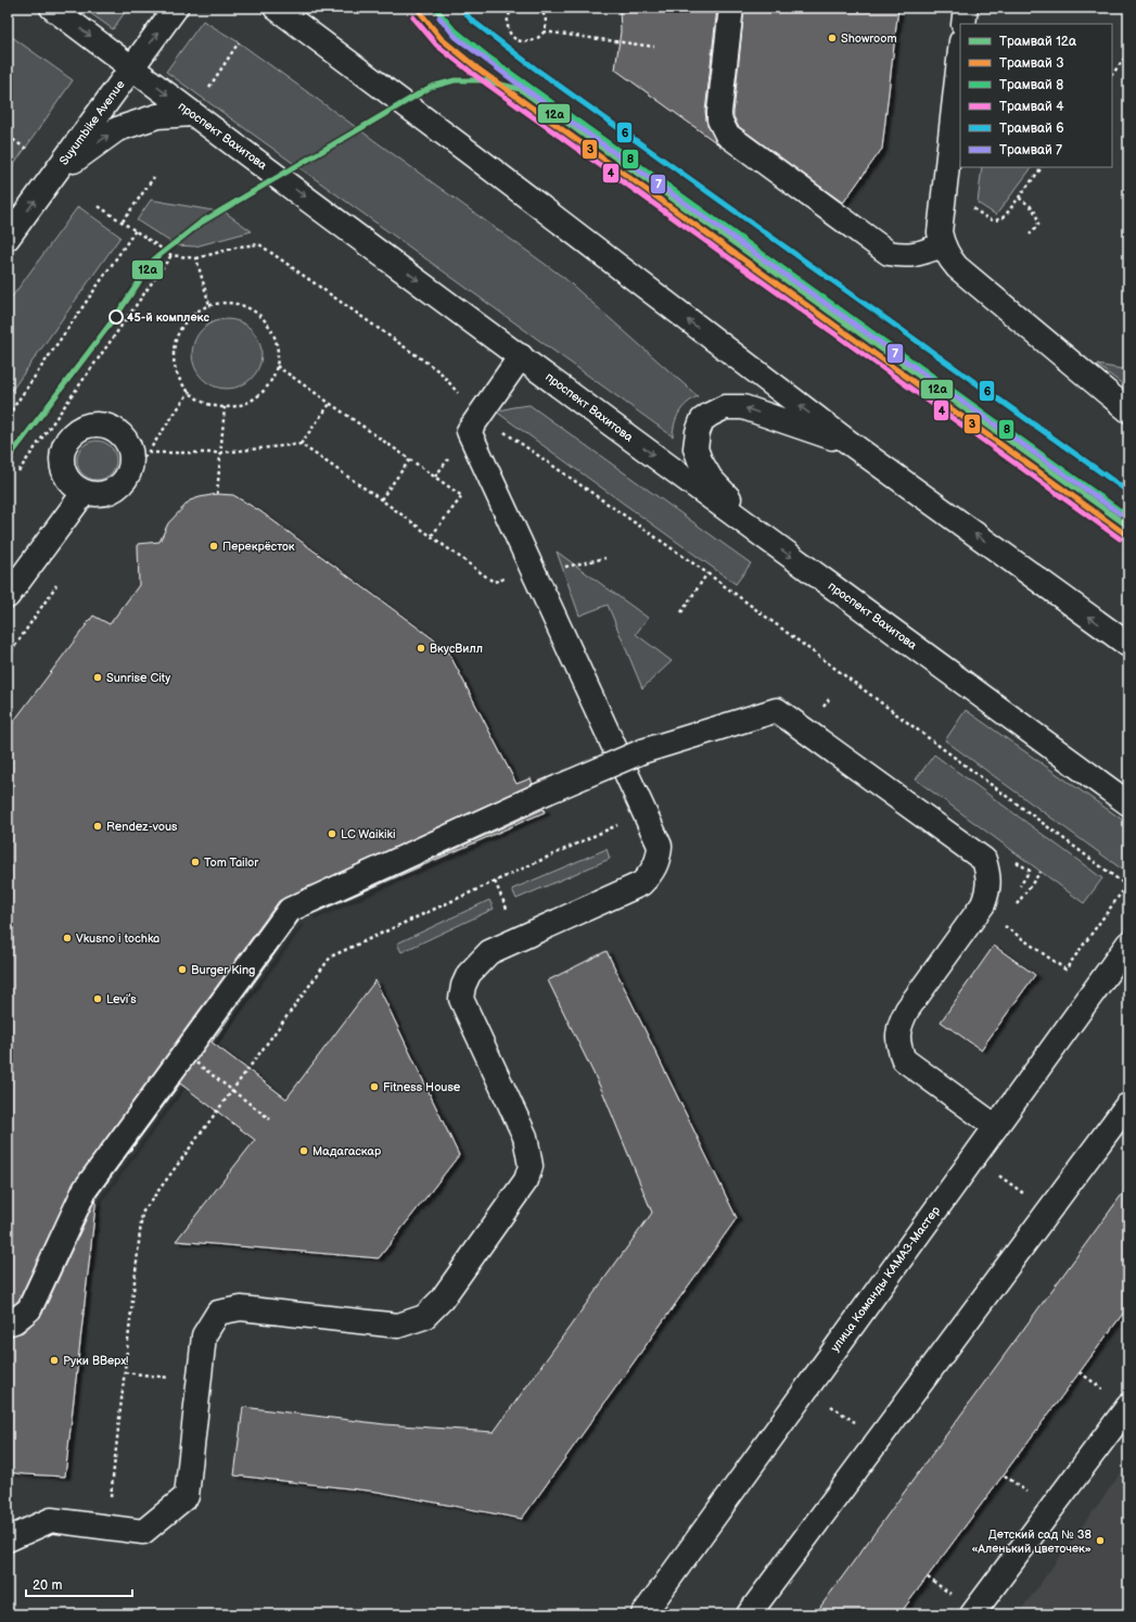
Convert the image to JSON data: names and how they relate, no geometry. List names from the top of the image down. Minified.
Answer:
{"streets":{"main road":["Suyumbike Avenue","проспект Вахитова","улица Команды КАМАЗ-Мастер"]},"crossings":[["Suyumbike Avenue","проспект Вахитова"]],"one_way":["Suyumbike Avenue"],"places":["Showroom","45-й комплекс","Перекрёсток","ВкусВилл","Sunrise City","Rendez-vous","LC Waikiki","Tom Tailor","Vkusno i tochka","Burger King","Levi’s","Fitness House","Мадагаскар","Руки ВВерх!","Детский сад № 38 «Аленький цветочек»"],"lines":["tram line 8","tram line 6","tram line 3","tram line 4","tram line 7","tram line 12а"],"legend":["Трамвай 12а","Трамвай 3","Трамвай 8","Трамвай 4","Трамвай 6","Трамвай 7"],"scale_bar":"20 m"}
